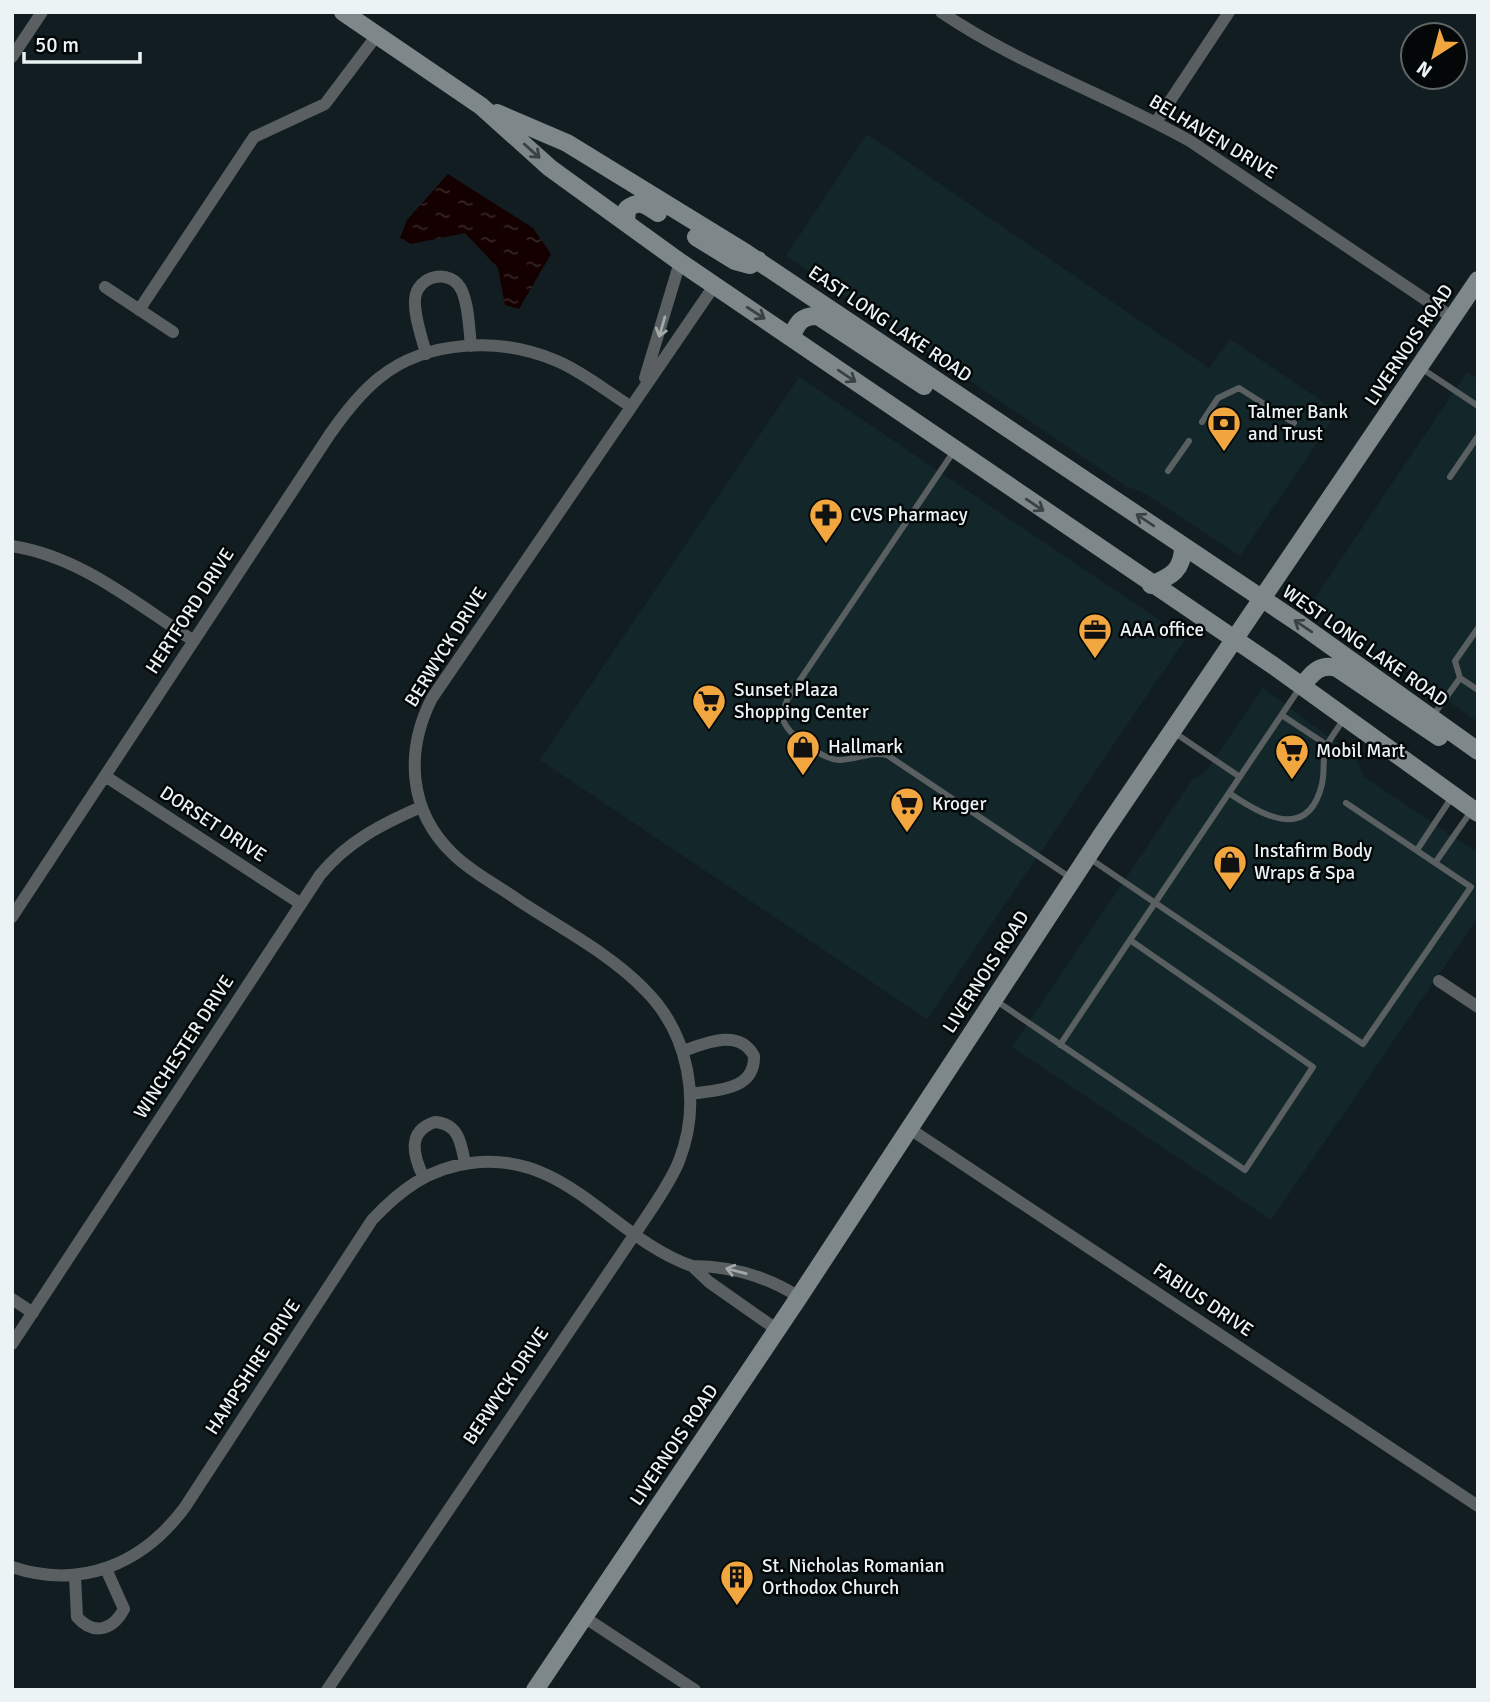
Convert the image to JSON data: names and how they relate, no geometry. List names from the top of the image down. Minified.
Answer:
{"streets":{"main road":["EAST LONG LAKE ROAD","LIVERNOIS ROAD","WEST LONG LAKE ROAD"],"street":["BELHAVEN DRIVE","HERTFORD DRIVE","BERWYCK DRIVE","DORSET DRIVE","WINCHESTER DRIVE","FABIUS DRIVE","HAMPSHIRE DRIVE"]},"crossings":[["BELHAVEN DRIVE","LIVERNOIS ROAD"],["EAST LONG LAKE ROAD","LIVERNOIS ROAD"],["EAST LONG LAKE ROAD","WEST LONG LAKE ROAD"],["EAST LONG LAKE ROAD","BERWYCK DRIVE"],["LIVERNOIS ROAD","WEST LONG LAKE ROAD"],["LIVERNOIS ROAD","FABIUS DRIVE"],["LIVERNOIS ROAD","HAMPSHIRE DRIVE"],["HERTFORD DRIVE","BERWYCK DRIVE"],["HERTFORD DRIVE","DORSET DRIVE"],["BERWYCK DRIVE","WINCHESTER DRIVE"],["BERWYCK DRIVE","HAMPSHIRE DRIVE"],["DORSET DRIVE","WINCHESTER DRIVE"]],"places":{"bank":["Talmer Bank and Trust"],"pharmacy":["CVS Pharmacy"],"office":["AAA office"],"supermarket":["Sunset Plaza Shopping Center","Mobil Mart","Kroger"],"shop":["Hallmark","Instafirm Body Wraps & Spa"],"building":["St. Nicholas Romanian Orthodox Church"]},"scale_bar":"50 m","north":"bottom left"}
